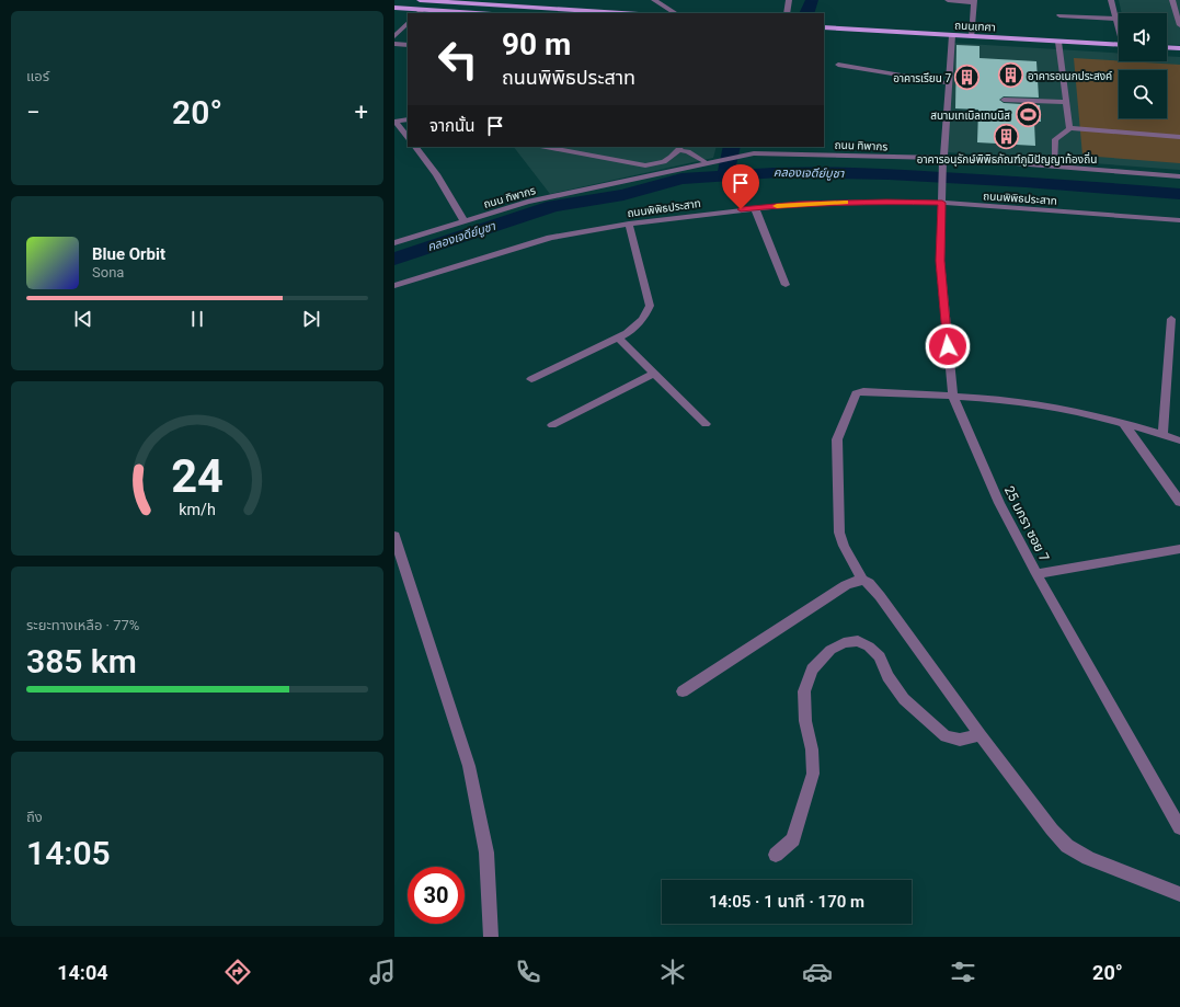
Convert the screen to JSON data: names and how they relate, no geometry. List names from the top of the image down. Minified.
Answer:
{"streets":{"main road":["ถนนเทศา"],"street":["ถนน ทิพากร","ถนนพิพิธประสาท","25 มกรา ซอย 7"]},"crossings":[["ถนนเทศา","25 มกรา ซอย 7"],["ถนน ทิพากร","25 มกรา ซอย 7"],["ถนนพิพิธประสาท","25 มกรา ซอย 7"]],"water":["คลองเจดีย์บูชา"],"places":{"building":["อาคารอเนกประสงค์","อาคารเรียน 7","อาคารอนุรักษ์พิพิธภัณฑ์ภูมิปัญญาท้องถิ่น"],"sports":["สนามเทเบิลเทนนิส"]},"page":{"tile":["แอร์",["ระยะทางเหลือ · 77%","385 km"],["ถึง","14:05"]],"turn":["90 m","ถนนพิพิธประสาท"],"heat":["−","20°","+"],"then":"จากนั้น","song":["Blue Orbit","Sona"],"limit":"30","trip":"14:05 · 1 นาที · 170 m","tabs":["14:04","20°"],"gauge":["24","km/h"]}}
